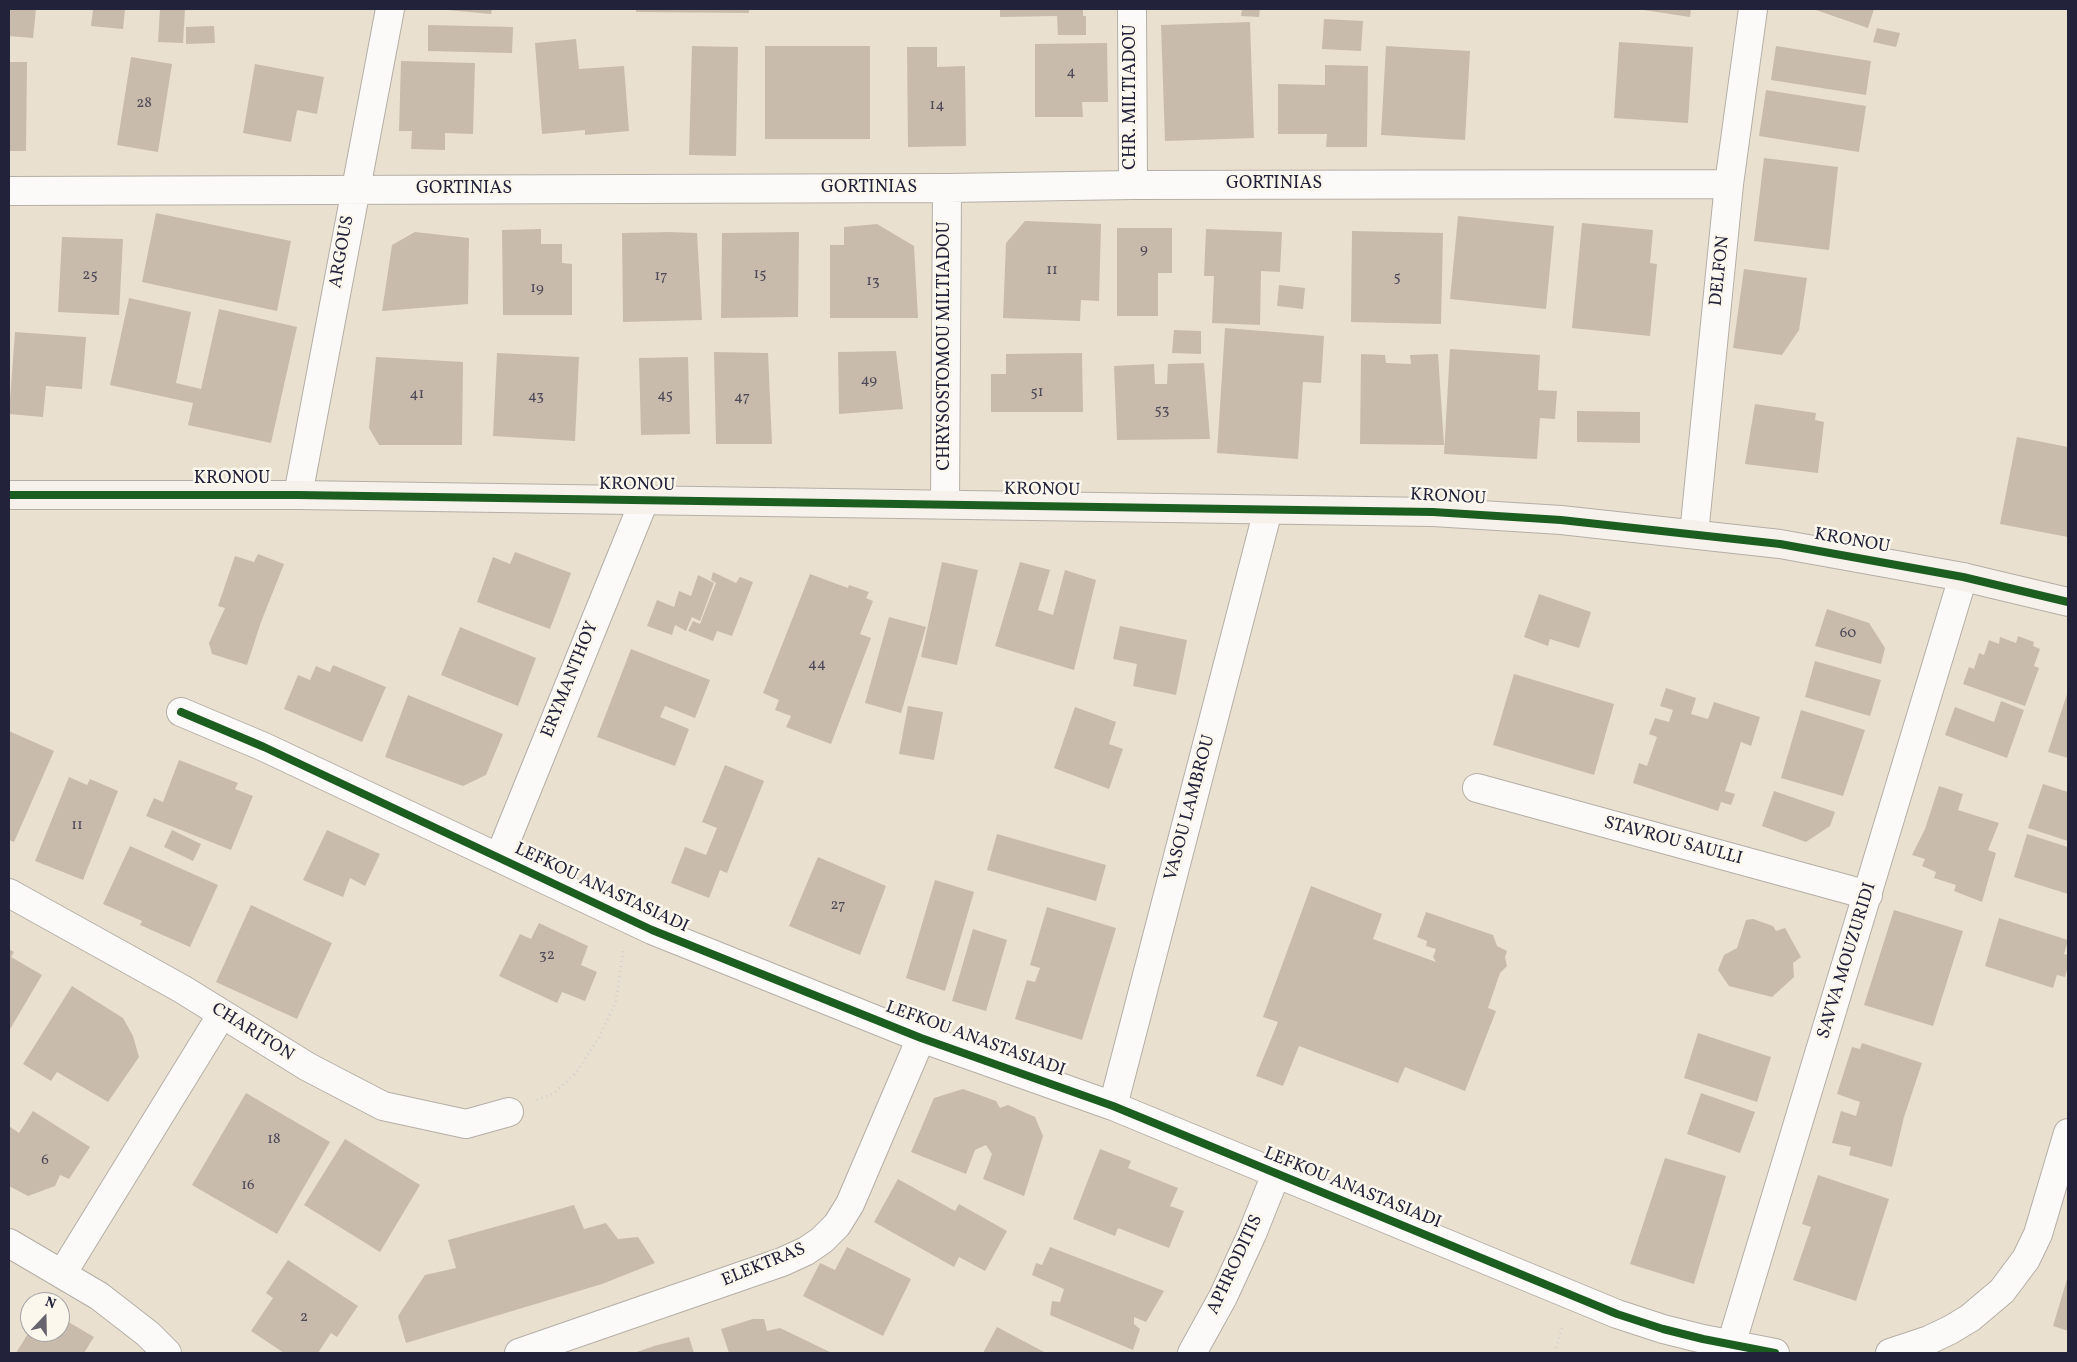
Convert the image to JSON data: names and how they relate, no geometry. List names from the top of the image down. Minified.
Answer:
{"streets":{"street":["CHR. MILTIADOU","GORTINIAS","ARGOUS","DELFON","CHRYSOSTOMOU MILTIADOU","KRONOU","ERYMANTHOY","VASOU LAMBROU","STAVROU SAULLI","LEFKOU ANASTASIADI","SAVVA MOUZURIDI","CHARITON","APHRODITIS","ELEKTRAS"]},"crossings":[["CHR. MILTIADOU","GORTINIAS"],["GORTINIAS","ARGOUS"],["GORTINIAS","DELFON"],["GORTINIAS","CHRYSOSTOMOU MILTIADOU"],["ARGOUS","KRONOU"],["DELFON","KRONOU"],["CHRYSOSTOMOU MILTIADOU","KRONOU"],["KRONOU","ERYMANTHOY"],["KRONOU","VASOU LAMBROU"],["KRONOU","SAVVA MOUZURIDI"],["ERYMANTHOY","LEFKOU ANASTASIADI"],["VASOU LAMBROU","LEFKOU ANASTASIADI"],["STAVROU SAULLI","SAVVA MOUZURIDI"],["LEFKOU ANASTASIADI","SAVVA MOUZURIDI"],["LEFKOU ANASTASIADI","APHRODITIS"],["LEFKOU ANASTASIADI","ELEKTRAS"]],"house_numbers":["4","28","14","9","11","15","25","17","5","13","19","49","51","41","45","43","47","53","60","44","11","27","32","18","6","16","2"],"north":"top"}
